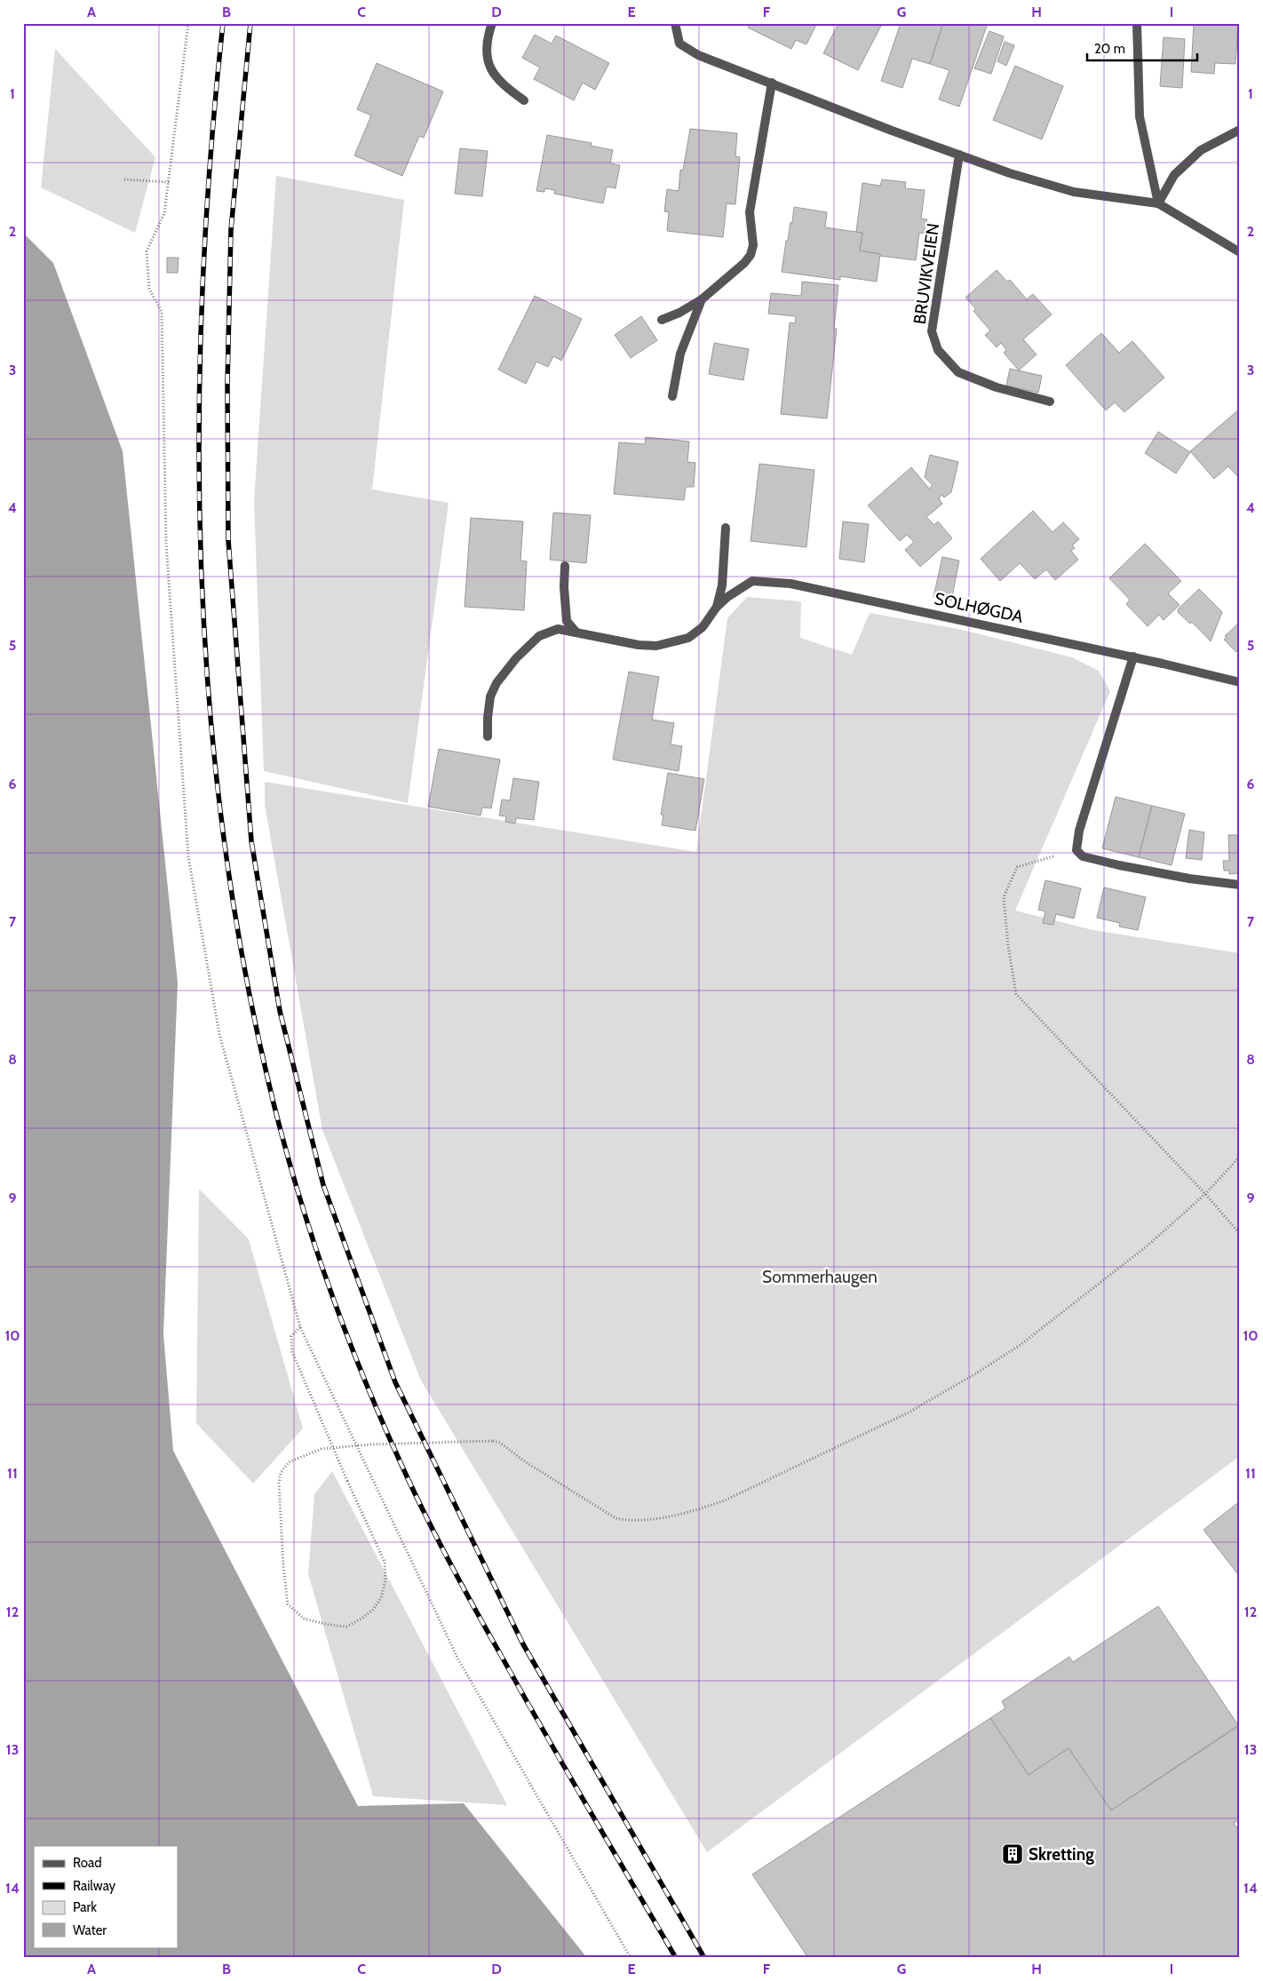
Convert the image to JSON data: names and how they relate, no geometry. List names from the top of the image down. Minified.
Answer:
{"streets":{"street":["BRUVIKVEIEN","SOLHØGDA"]},"parks":["Sommerhaugen"],"places":{"building":["Skretting"]},"legend":["Road","Railway","Park","Water"],"scale_bar":"20 m","grid":{"columns":["A","B","C","D","E","F","G","H","I"],"rows":["1","2","3","4","5","6","7","8","9","10","11","12","13","14"]}}
